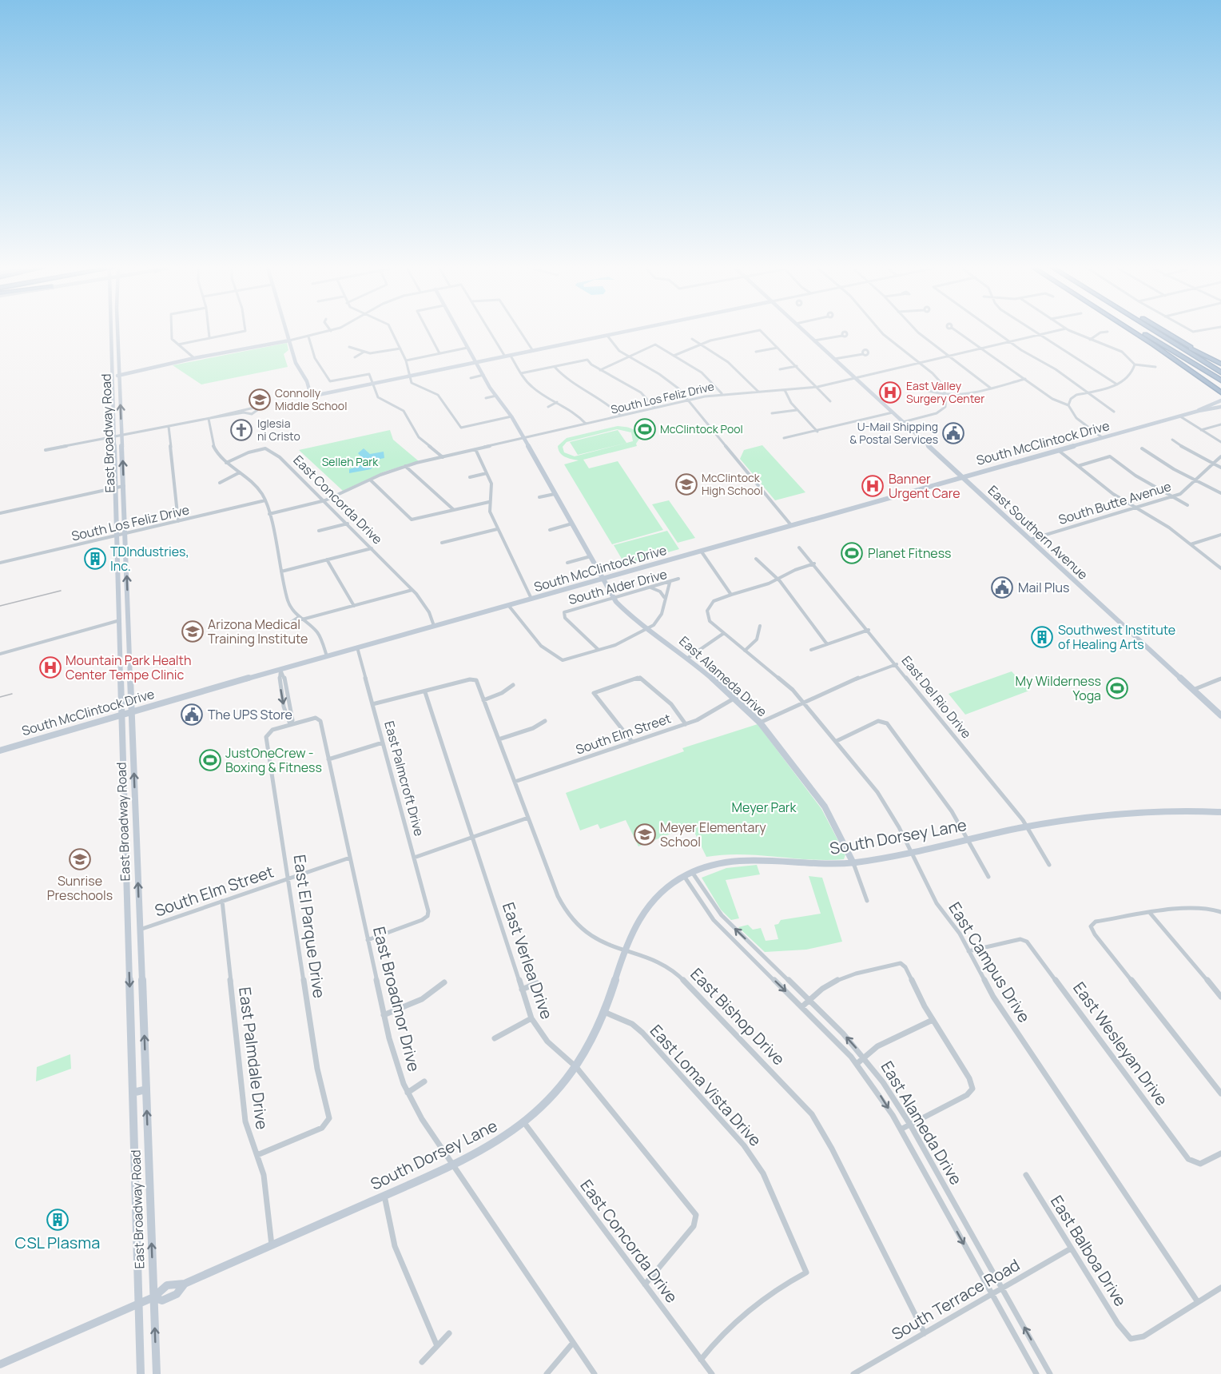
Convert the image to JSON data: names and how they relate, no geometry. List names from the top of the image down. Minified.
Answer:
{"streets":{"main road":["East Broadway Road","South McClintock Drive","East Southern Avenue","East Alameda Drive","South Dorsey Lane"],"street":["South Los Feliz Drive","East Concorda Drive","South Butte Avenue","South Alder Drive","East Del Rio Drive","South Elm Street","East Palmcroft Drive","East El Parque Drive","East Verlea Drive","East Campus Drive","East Broadmor Drive","East Bishop Drive","East Wesleyan Drive","East Palmdale Drive","East Loma Vista Drive","East Balboa Drive","South Terrace Road"]},"crossings":[["South Los Feliz Drive","East Broadway Road"],["South Los Feliz Drive","East Concorda Drive"],["South Los Feliz Drive","East Southern Avenue"],["South Los Feliz Drive","East Alameda Drive"],["East Broadway Road","South McClintock Drive"],["East Broadway Road","South Elm Street"],["East Broadway Road","South Dorsey Lane"],["South McClintock Drive","East Concorda Drive"],["South McClintock Drive","East Southern Avenue"],["South McClintock Drive","East Alameda Drive"],["South McClintock Drive","East Palmcroft Drive"],["East Concorda Drive","South Dorsey Lane"],["East Concorda Drive","East Verlea Drive"],["East Concorda Drive","East Loma Vista Drive"],["South Butte Avenue","East Southern Avenue"],["South Alder Drive","East Alameda Drive"],["East Alameda Drive","South Elm Street"],["East Alameda Drive","South Dorsey Lane"],["East Alameda Drive","South Terrace Road"],["East Del Rio Drive","South Dorsey Lane"],["South Elm Street","East El Parque Drive"],["South Elm Street","East Broadmor Drive"],["South Elm Street","East Bishop Drive"],["South Elm Street","East Palmdale Drive"],["East Palmcroft Drive","East Broadmor Drive"],["South Dorsey Lane","East Verlea Drive"],["South Dorsey Lane","East Campus Drive"],["South Dorsey Lane","East Broadmor Drive"],["South Dorsey Lane","East Bishop Drive"],["South Dorsey Lane","East Palmdale Drive"],["South Dorsey Lane","East Loma Vista Drive"],["East El Parque Drive","East Broadmor Drive"],["East El Parque Drive","East Palmdale Drive"],["East Verlea Drive","East Bishop Drive"],["East Campus Drive","East Wesleyan Drive"],["East Campus Drive","East Balboa Drive"],["East Bishop Drive","South Terrace Road"],["East Balboa Drive","South Terrace Road"]],"parks":["Selleh Park","Meyer Park"],"places":{"hospital":["East Valley Surgery Center","Banner Urgent Care","Mountain Park Health Center Tempe Clinic"],"school or university":["Connolly Middle School","McClintock High School","Arizona Medical Training Institute","Meyer Elementary School","Sunrise Preschools"],"sports":["McClintock Pool","Planet Fitness","My Wilderness Yoga","JustOneCrew - Boxing & Fitness"],"church":["Iglesia ni Cristo"],"public building":["U-Mail Shipping & Postal Services","Mail Plus","The UPS Store"],"building":["TDIndustries, Inc.","Southwest Institute of Healing Arts","CSL Plasma"]}}
